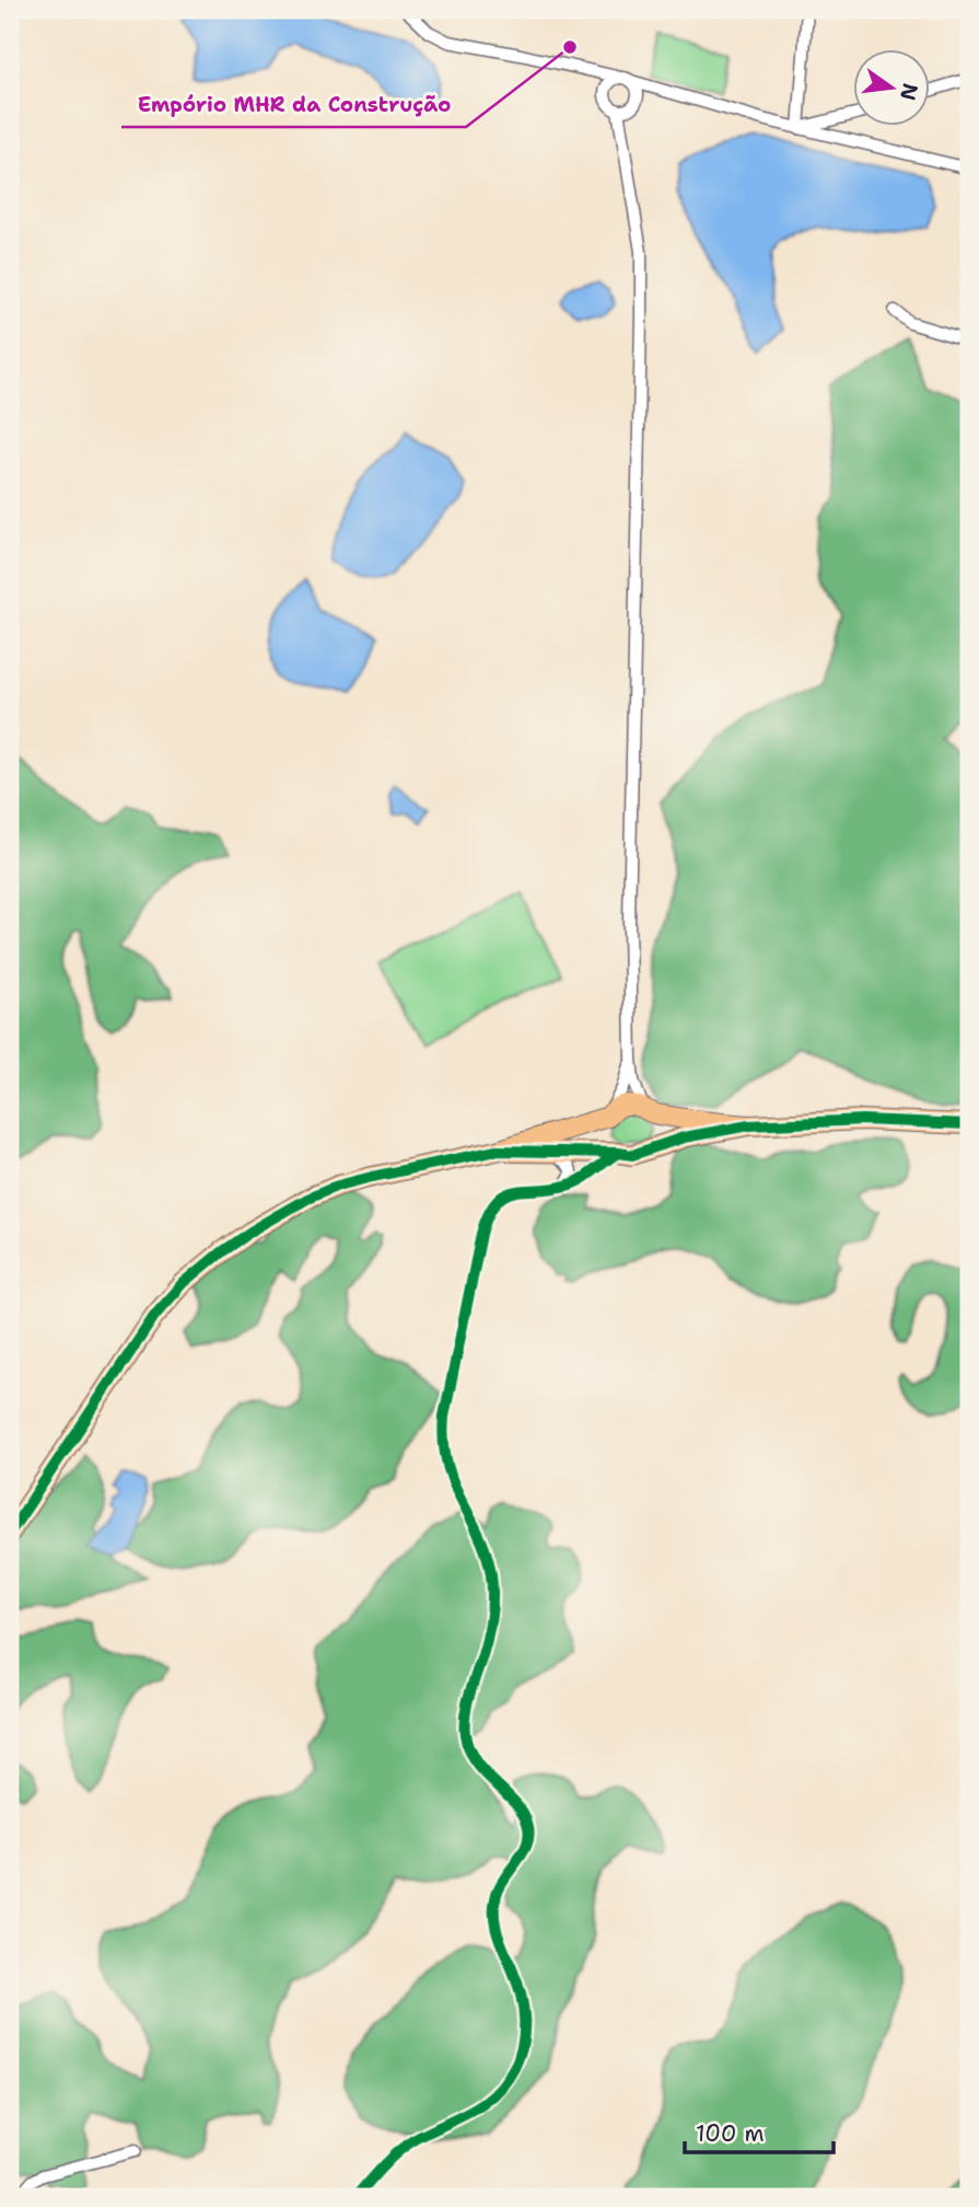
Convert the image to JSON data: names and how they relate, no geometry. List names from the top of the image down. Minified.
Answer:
{"places":["Empório MHR da Construção"],"scale_bar":"100 m","north":"right"}
